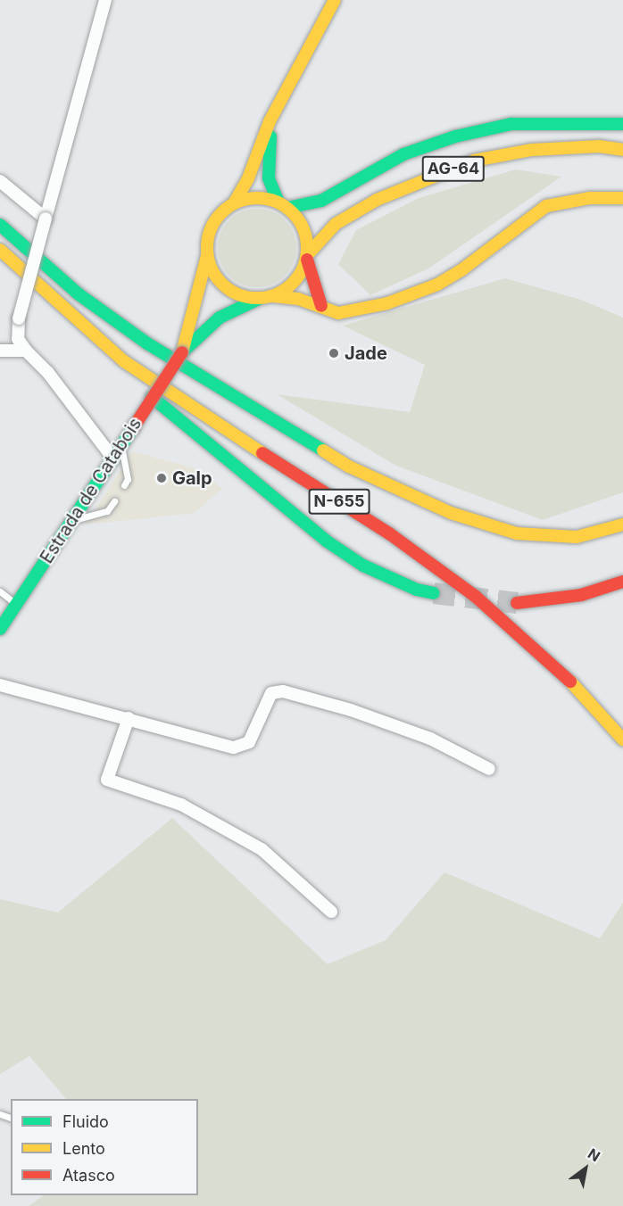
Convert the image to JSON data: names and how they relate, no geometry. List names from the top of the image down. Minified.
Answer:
{"streets":{"main road":["AG-64","Estrada de Catabois","N-655"]},"places":["Jade","Galp"],"legend":["Fluido","Lento","Atasco"],"north":"top right"}
